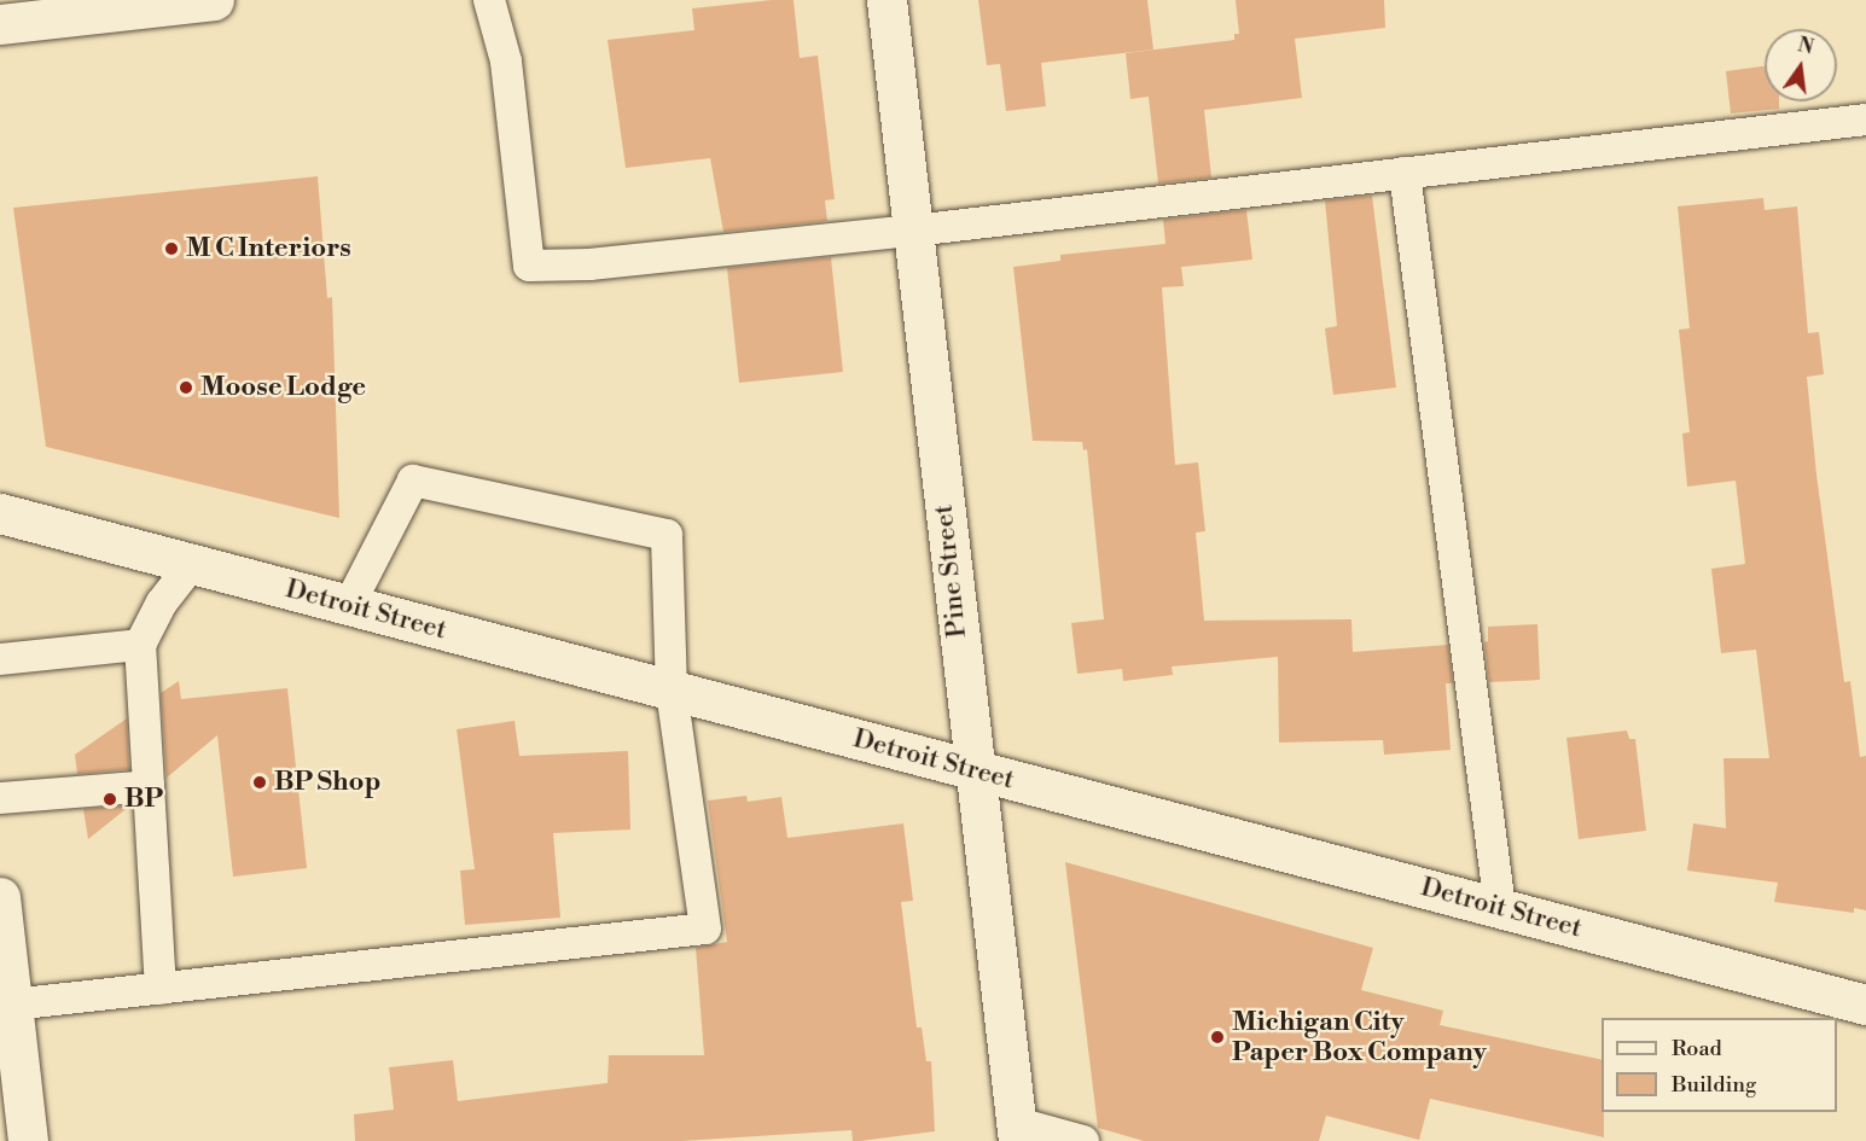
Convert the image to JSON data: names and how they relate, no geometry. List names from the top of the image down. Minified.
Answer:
{"streets":{"street":["Pine Street","Detroit Street"]},"crossings":[["Pine Street","Detroit Street"]],"places":["M C Interiors","Moose Lodge","BP Shop","BP","Michigan City Paper Box Company"],"legend":["Road","Building"],"north":"top"}
